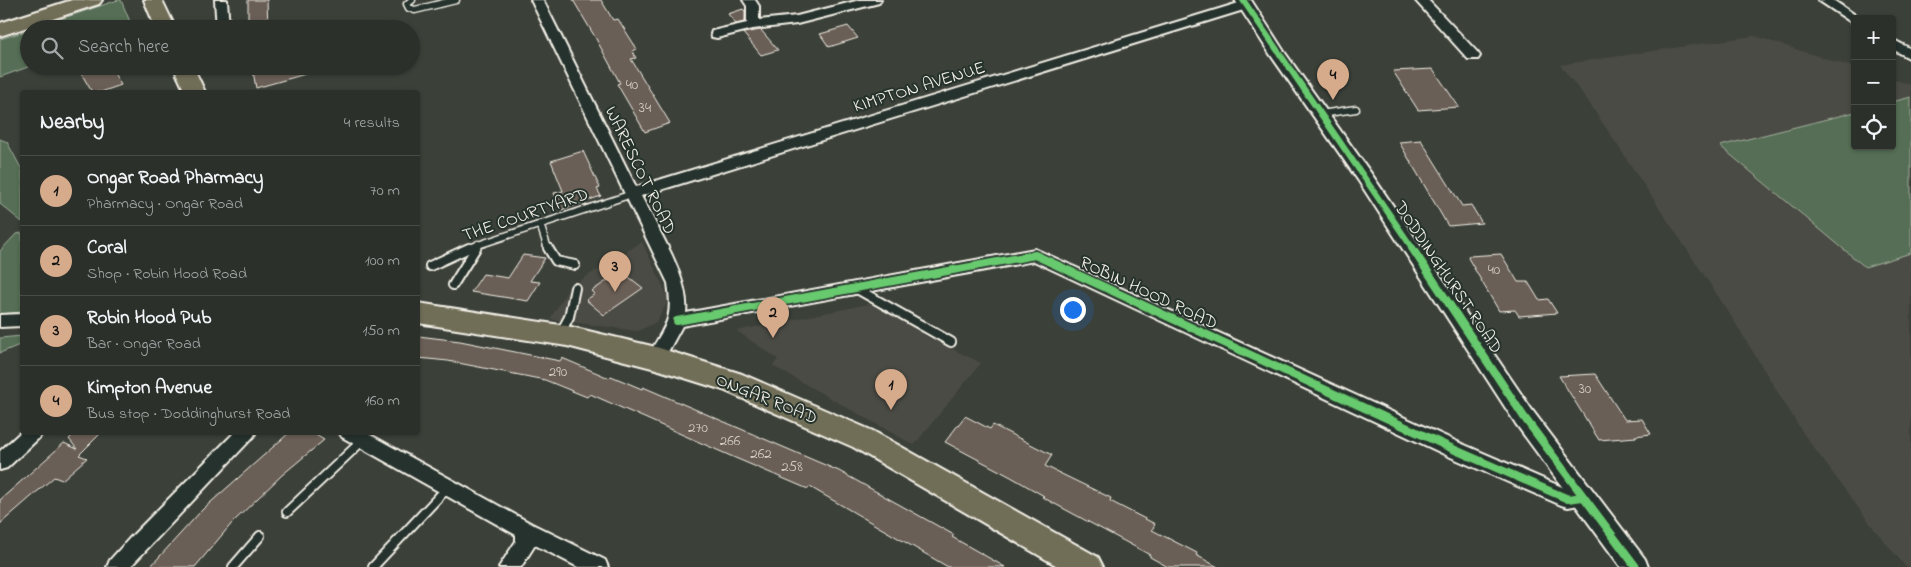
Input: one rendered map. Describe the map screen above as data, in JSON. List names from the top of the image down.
{
  "streets": {
    "main road": ["ONGAR ROAD"],
    "street": [
      "KIMPTON AVENUE",
      "WARESCOT ROAD",
      "DODDINGHURST ROAD",
      "ROBIN HOOD ROAD"
    ],
    "lane": ["THE COURTYARD"]
  },
  "crossings": [
    ["KIMPTON AVENUE", "WARESCOT ROAD"],
    ["KIMPTON AVENUE", "THE COURTYARD"],
    ["KIMPTON AVENUE", "DODDINGHURST ROAD"],
    ["WARESCOT ROAD", "THE COURTYARD"],
    ["WARESCOT ROAD", "ROBIN HOOD ROAD"],
    ["WARESCOT ROAD", "ONGAR ROAD"],
    ["DODDINGHURST ROAD", "ROBIN HOOD ROAD"]
  ],
  "house_numbers": [
    "40",
    "34",
    "40",
    "290",
    "30",
    "270",
    "266",
    "262",
    "258"
  ],
  "page": {
    "map_buttons": ["+", "−"],
    "search": "Search here",
    "pins": [
      "4",
      "3",
      "2",
      "1"
    ],
    "heading": ["Nearby", "4 results"],
    "list": [
      {
        "mark": "1",
        "name": "Ongar Road Pharmacy",
        "note": "Pharmacy · Ongar Road",
        "value": "70 m"
      },
      {
        "mark": "2",
        "name": "Coral",
        "note": "Shop · Robin Hood Road",
        "value": "100 m"
      },
      {
        "mark": "3",
        "name": "Robin Hood Pub",
        "note": "Bar · Ongar Road",
        "value": "150 m"
      },
      {
        "mark": "4",
        "name": "Kimpton Avenue",
        "note": "Bus stop · Doddinghurst Road",
        "value": "160 m"
      }
    ]
  }
}
